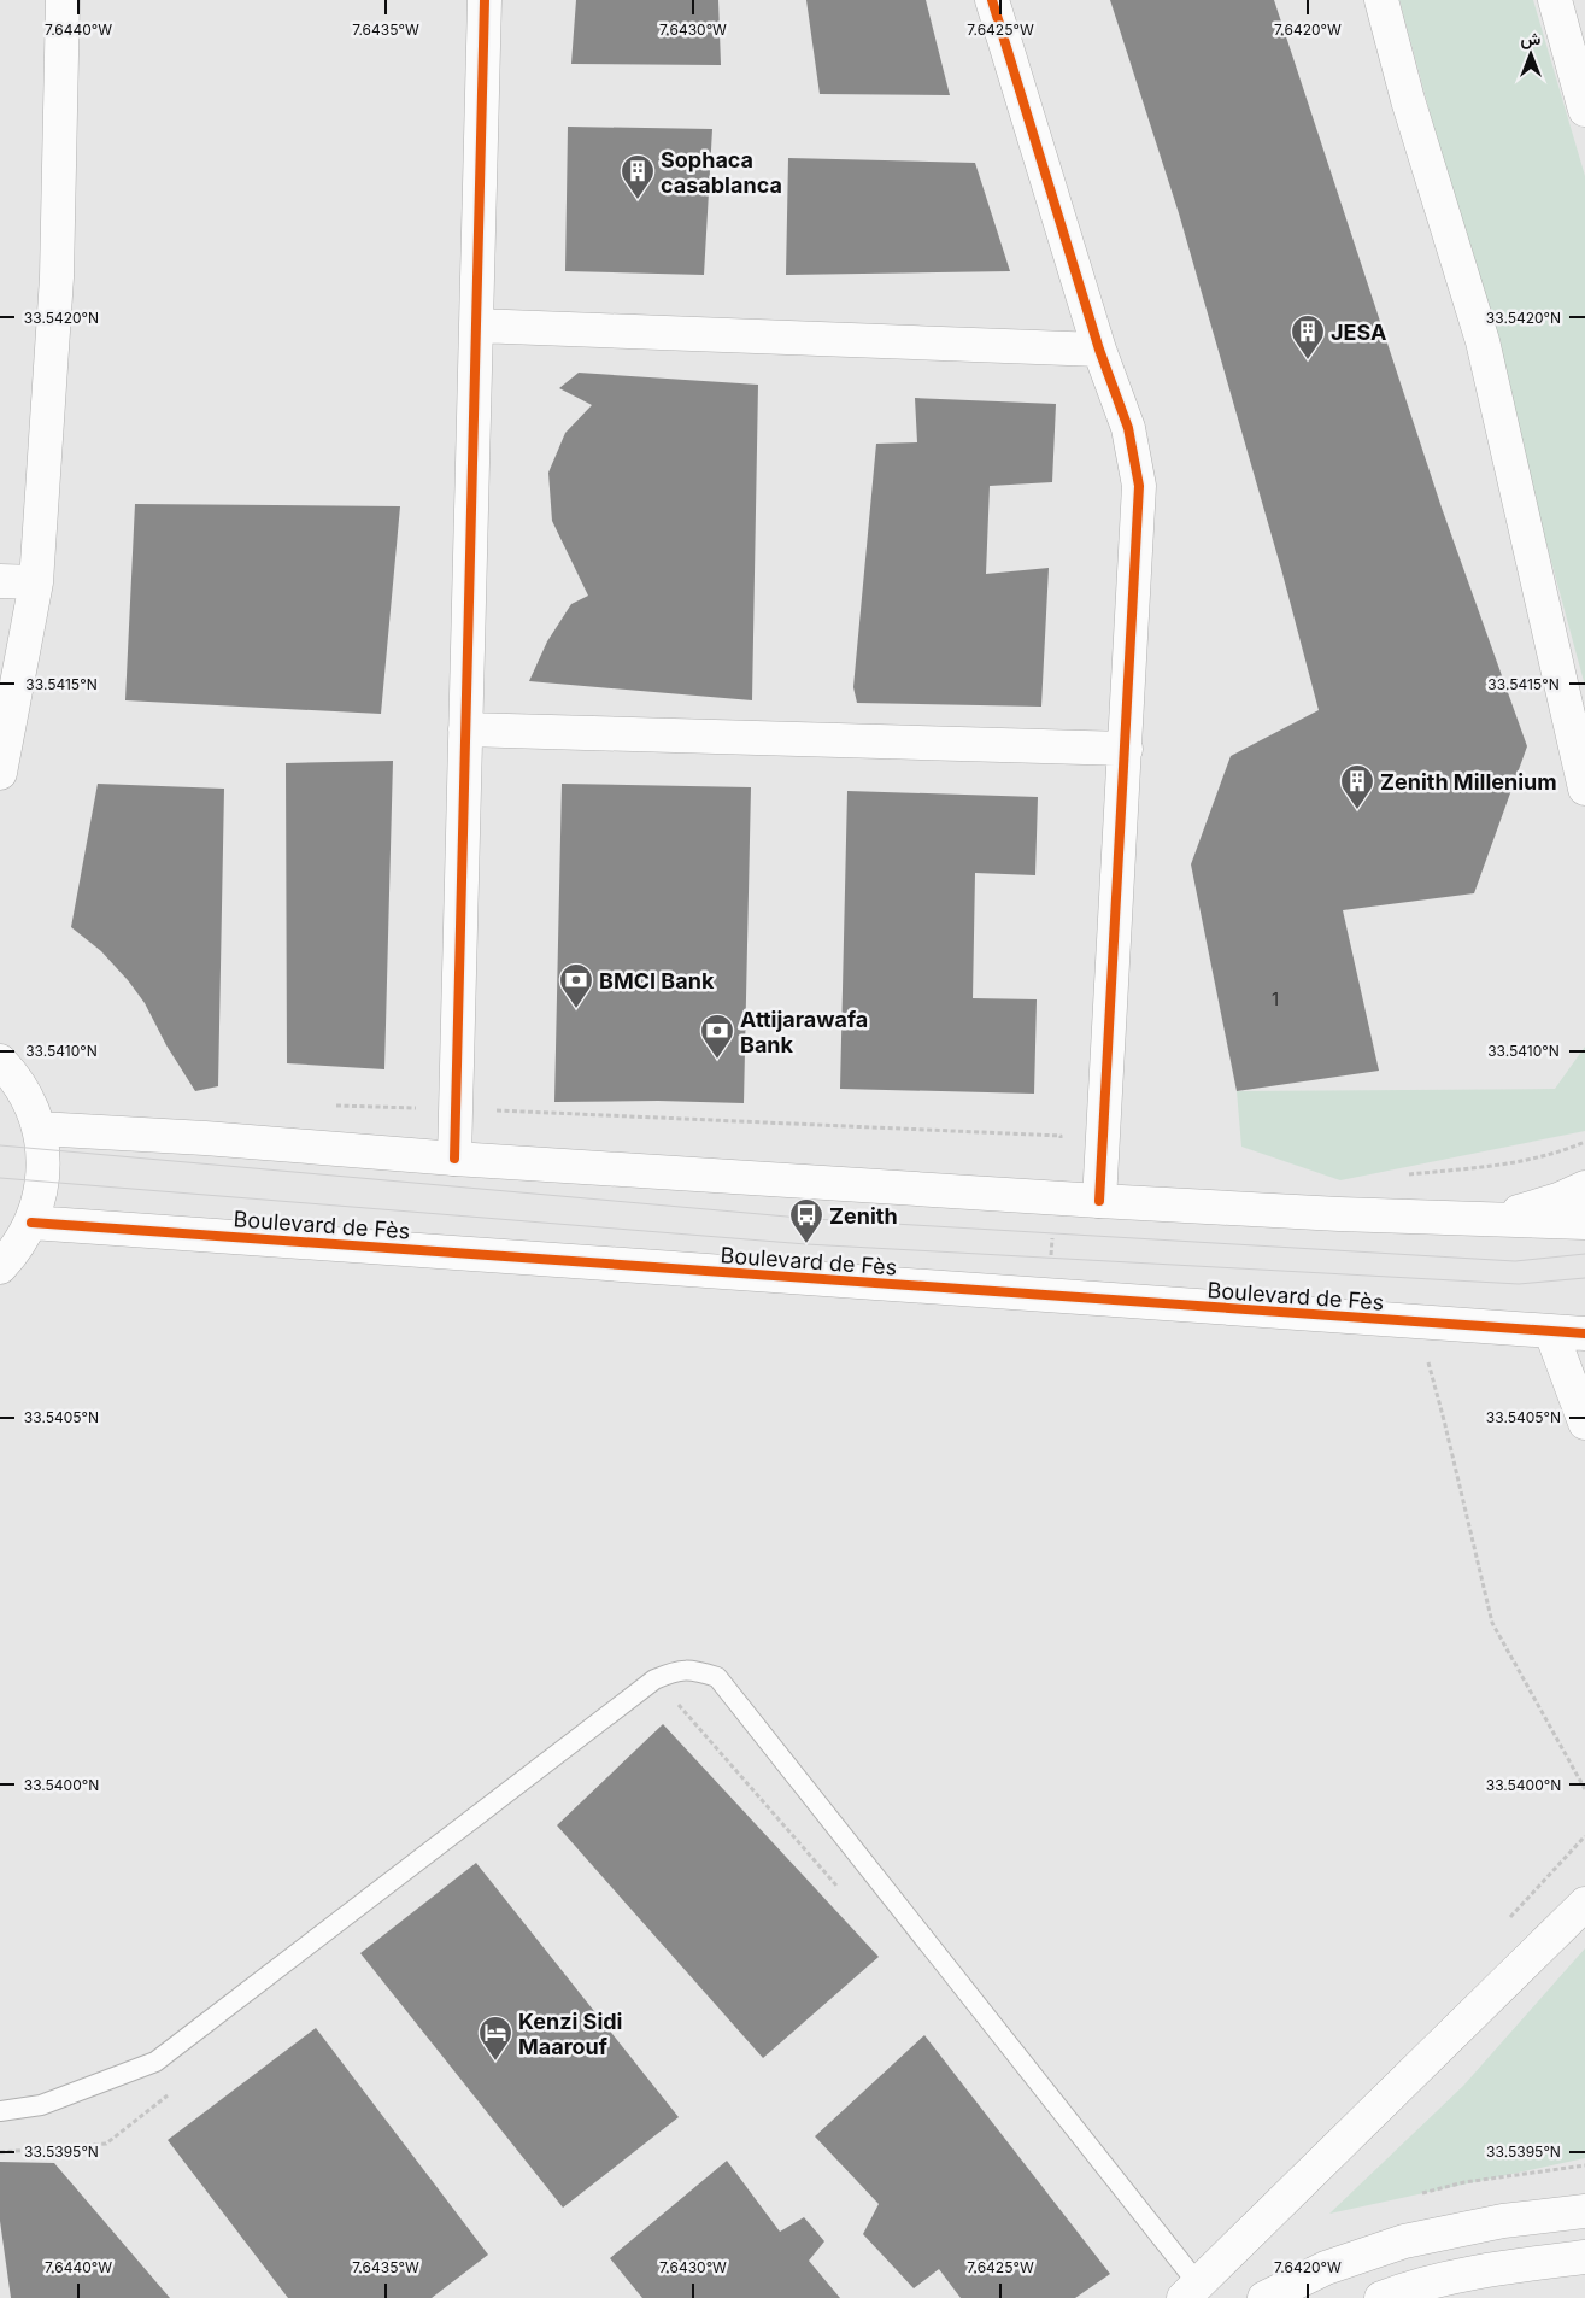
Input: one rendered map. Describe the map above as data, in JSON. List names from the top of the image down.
{
  "streets": {
    "street": ["Boulevard de Fès"]
  },
  "places": {
    "building": ["Sophaca casablanca", "JESA", "Zenith Millenium"],
    "bank": ["BMCI Bank", "Attijarawafa Bank"],
    "bus stop": ["Zenith"],
    "hotel": ["Kenzi Sidi Maarouf"]
  },
  "house_numbers": ["1"],
  "north": "top",
  "coordinates": [
    "7.6440°W",
    "7.6435°W",
    "7.6430°W",
    "7.6425°W",
    "7.6420°W",
    "33.5420°N",
    "33.5415°N",
    "33.5410°N",
    "33.5405°N",
    "33.5400°N",
    "33.5395°N"
  ]
}
